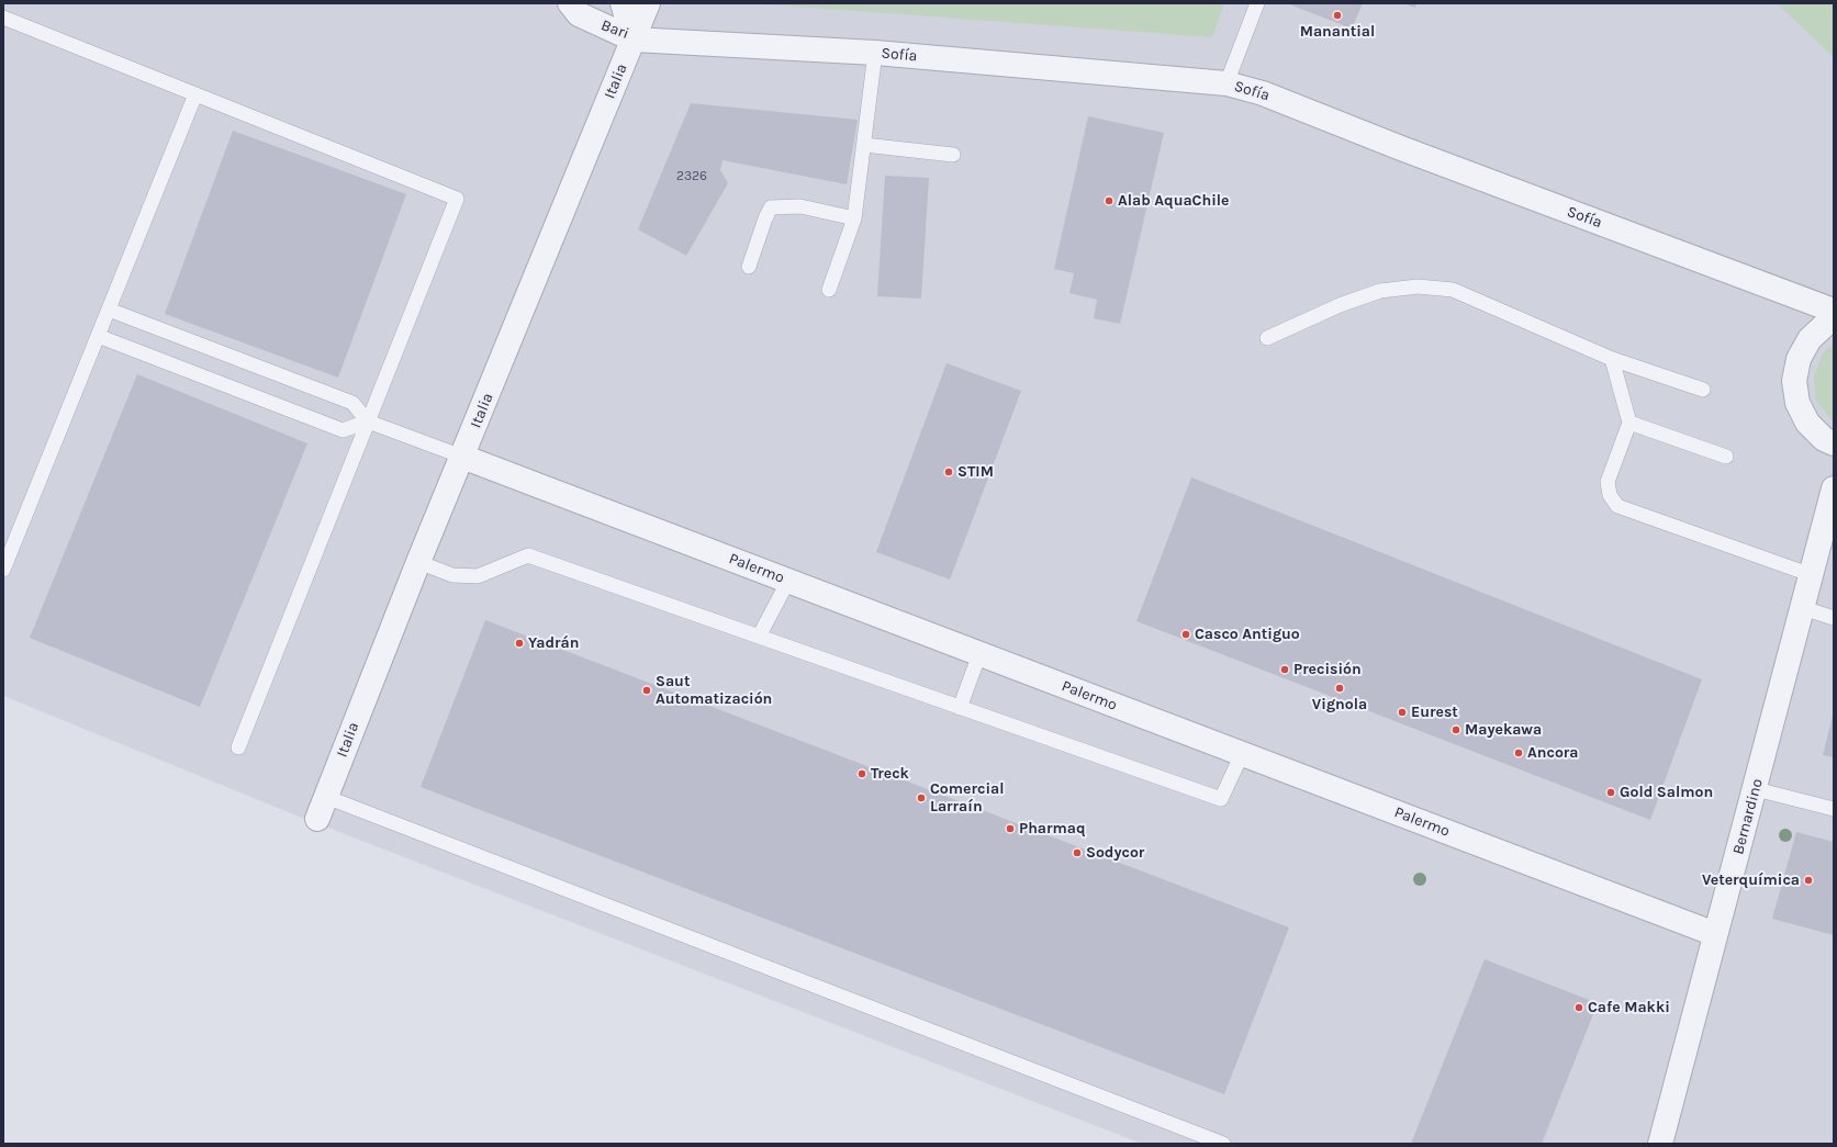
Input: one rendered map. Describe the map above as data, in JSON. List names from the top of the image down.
{
  "streets": {
    "street": [
      "Bari",
      "Sofía",
      "Italia",
      "Palermo",
      "Bernardino"
    ]
  },
  "crossings": [
    ["Bari", "Sofía"],
    ["Bari", "Italia"],
    ["Sofía", "Italia"],
    ["Italia", "Palermo"],
    ["Palermo", "Bernardino"]
  ],
  "places": [
    "Manantial",
    "Alab AquaChile",
    "STIM",
    "Casco Antiguo",
    "Yadrán",
    "Precisión",
    "Vignola",
    "Saut Automatización",
    "Eurest",
    "Mayekawa",
    "Ancora",
    "Treck",
    "Gold Salmon",
    "Comercial Larraín",
    "Pharmaq",
    "Sodycor",
    "Veterquímica",
    "Cafe Makki"
  ],
  "house_numbers": ["2326"]
}
